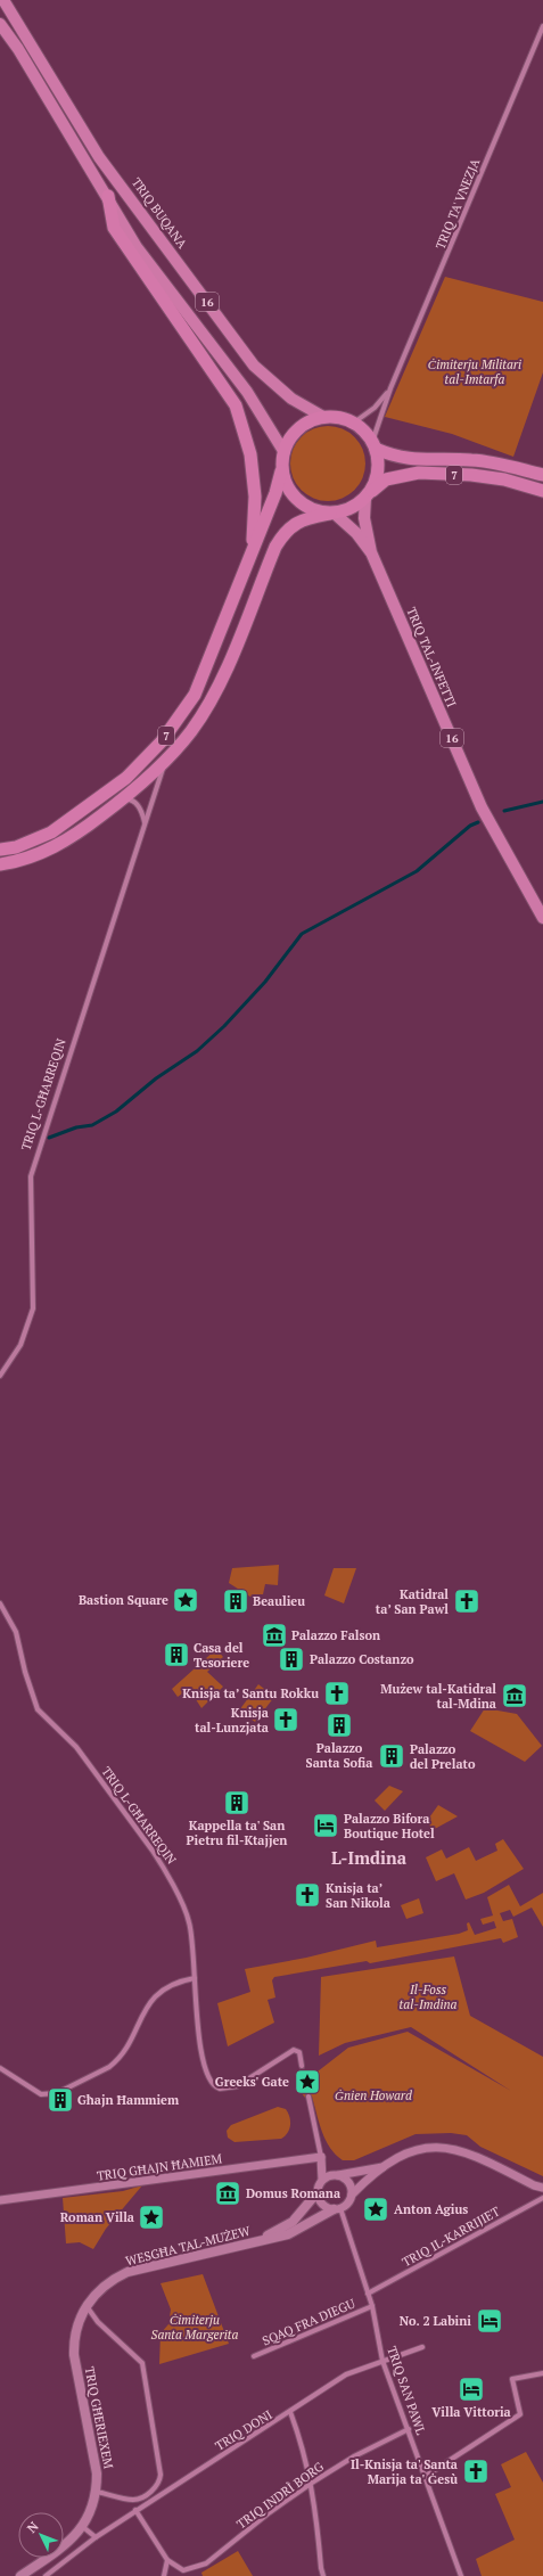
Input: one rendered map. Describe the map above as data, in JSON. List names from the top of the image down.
{
  "streets": {
    "highway": ["7"],
    "main road": [
      "TRIQ BUQANA",
      "16",
      "TRIQ TAL-INFETTI",
      "WESGĦA TAL-MUŻEW",
      "TRIQ GĦERIEXEM"
    ],
    "street": [
      "TRIQ TA' VNEZJA",
      "TRIQ L-GĦARREQIN",
      "TRIQ GĦAJN ĦAMIEM",
      "TRIQ IL-KARRIJIET",
      "SQAQ FRA DIEGU",
      "TRIQ SAN PAWL",
      "TRIQ DONI",
      "TRIQ INDRÌ BORG"
    ]
  },
  "crossings": [
    ["TRIQ TA' VNEZJA", "TRIQ BUQANA"],
    ["TRIQ TA' VNEZJA", "16"],
    ["TRIQ TA' VNEZJA", "7"],
    ["TRIQ TA' VNEZJA", "TRIQ TAL-INFETTI"],
    ["TRIQ BUQANA", "16"],
    ["TRIQ BUQANA", "7"],
    ["TRIQ BUQANA", "TRIQ TAL-INFETTI"],
    ["16", "7"],
    ["16", "TRIQ TAL-INFETTI"],
    ["7", "TRIQ TAL-INFETTI"],
    ["7", "TRIQ L-GĦARREQIN"],
    ["TRIQ IL-KARRIJIET", "TRIQ SAN PAWL"],
    ["WESGĦA TAL-MUŻEW", "TRIQ SAN PAWL"],
    ["WESGĦA TAL-MUŻEW", "TRIQ GĦERIEXEM"],
    ["SQAQ FRA DIEGU", "TRIQ SAN PAWL"],
    ["TRIQ SAN PAWL", "TRIQ DONI"],
    ["TRIQ SAN PAWL", "TRIQ INDRÌ BORG"]
  ],
  "districts": ["L-Imdina"],
  "parks": [
    "Ċimiterju Militari tal-Imtarfa",
    "Il-Foss tal-Imdina",
    "Ġnien Howard",
    "Ċimiterju Santa Margerita"
  ],
  "places": {
    "place": [
      "Bastion Square",
      "Greeks' Gate",
      "Anton Agius",
      "Roman Villa"
    ],
    "building": [
      "Beaulieu",
      "Casa del Tesoriere",
      "Palazzo Costanzo",
      "Palazzo Santa Sofia",
      "Palazzo del Prelato",
      "Kappella ta' San Pietru fil-Ktajjen",
      "Għajn Ħammiem"
    ],
    "church": [
      "Katidral ta’ San Pawl",
      "Knisja ta’ Santu Rokku",
      "Knisja tal-Lunzjata",
      "Knisja ta’ San Nikola",
      "Il-Knisja ta' Santa Marija ta' Ġesù"
    ],
    "museum": ["Palazzo Falson", "Mużew tal-Katidral tal-Mdina", "Domus Romana"],
    "hotel": ["Palazzo Bifora Boutique Hotel", "No. 2 Labini", "Villa Vittoria"]
  },
  "north": "top left"
}
